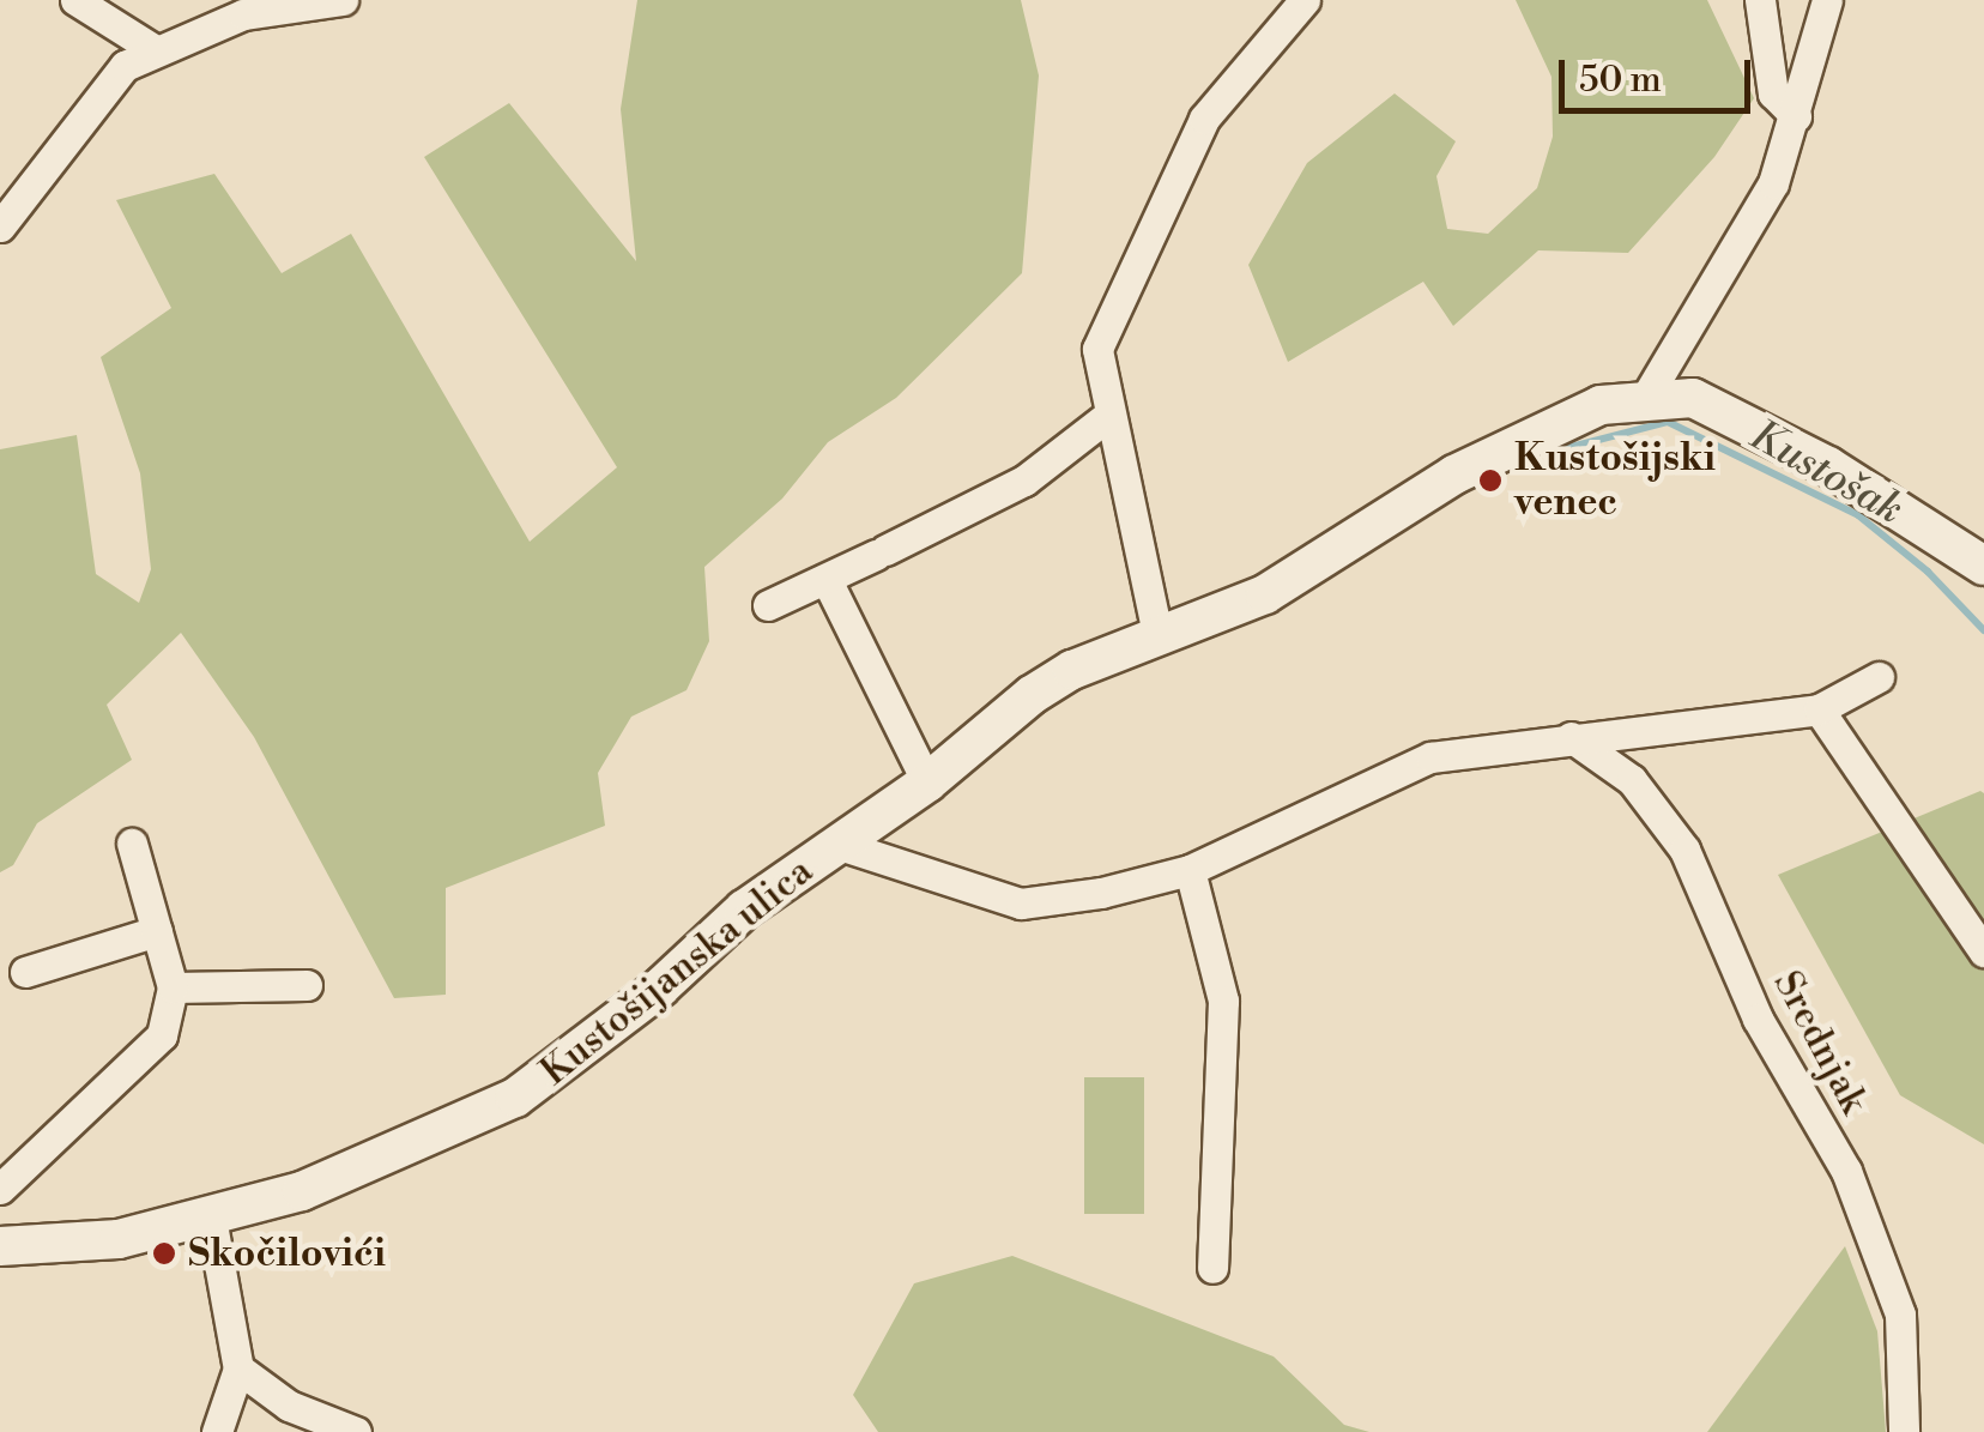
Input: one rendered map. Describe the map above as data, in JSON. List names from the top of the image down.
{
  "streets": {
    "street": ["Kustošijanska ulica", "Srednjak"]
  },
  "water": ["Kustošak"],
  "places": ["Kustošijski venec", "Skočilovići"],
  "scale_bar": "50 m"
}
